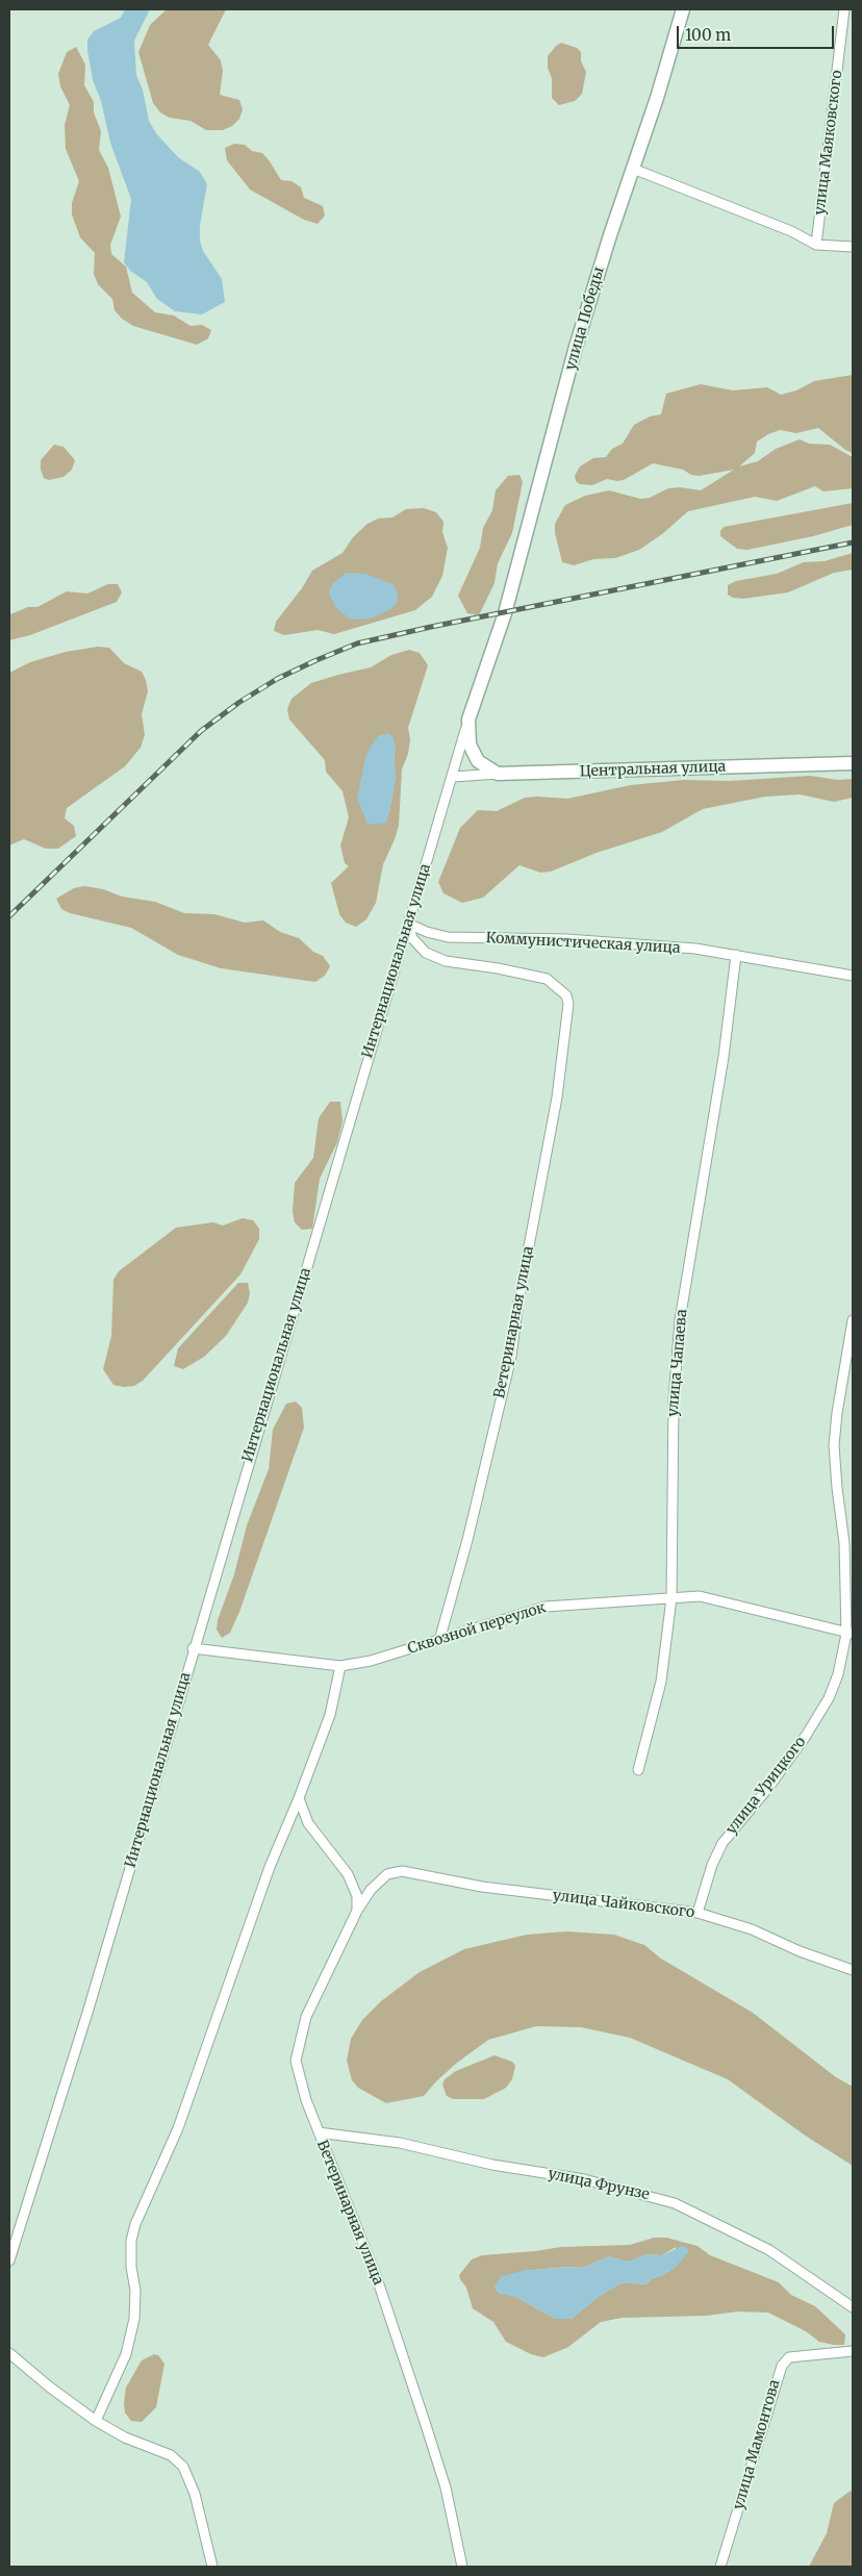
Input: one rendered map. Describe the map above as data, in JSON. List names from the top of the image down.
{
  "streets": {
    "street": [
      "улица Маяковского",
      "улица Победы",
      "Центральная улица",
      "Коммунистическая улица",
      "Интернациональная улица",
      "Ветеринарная улица",
      "улица Чапаева",
      "Сквозной переулок",
      "улица Урицкого",
      "улица Чайковского",
      "улица Фрунзе",
      "улица Мамонтова"
    ]
  },
  "crossings": [
    ["улица Победы", "Интернациональная улица"],
    ["Центральная улица", "Интернациональная улица"],
    ["Коммунистическая улица", "Интернациональная улица"],
    ["Коммунистическая улица", "Ветеринарная улица"],
    ["Коммунистическая улица", "улица Чапаева"],
    ["Интернациональная улица", "Ветеринарная улица"],
    ["Интернациональная улица", "Сквозной переулок"],
    ["Ветеринарная улица", "Сквозной переулок"],
    ["Ветеринарная улица", "улица Чайковского"],
    ["Ветеринарная улица", "улица Фрунзе"],
    ["улица Чапаева", "Сквозной переулок"],
    ["Сквозной переулок", "улица Урицкого"],
    ["улица Урицкого", "улица Чайковского"]
  ],
  "scale_bar": "100 m"
}
